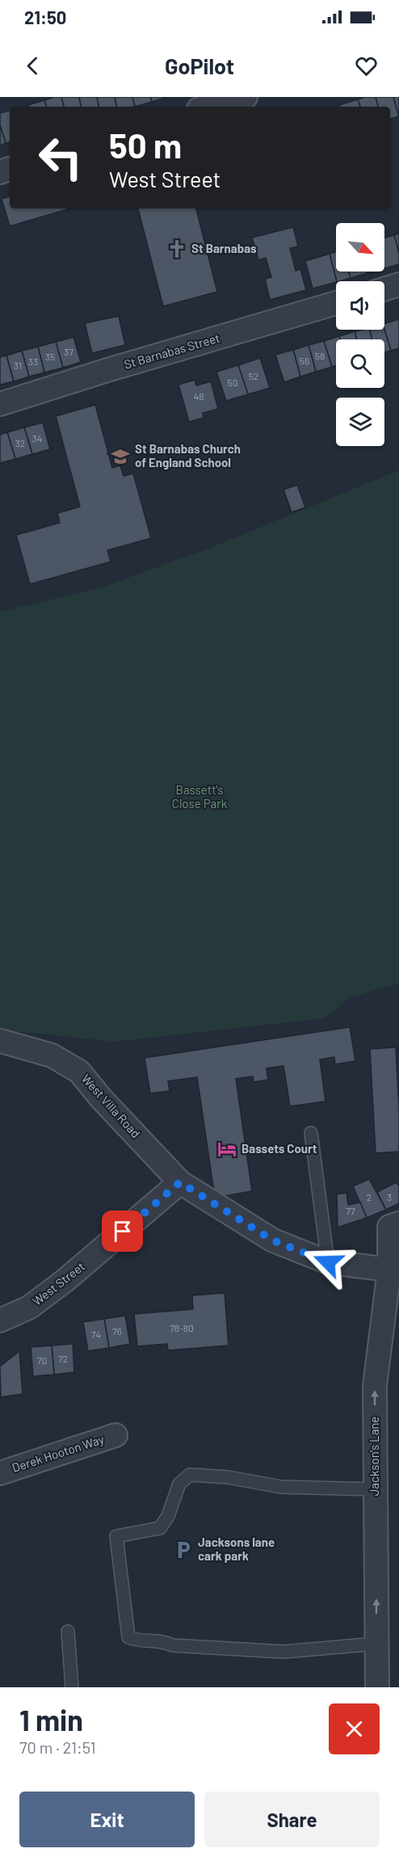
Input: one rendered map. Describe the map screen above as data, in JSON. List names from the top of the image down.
{
  "streets": {
    "street": [
      "St Barnabas Street",
      "West Villa Road",
      "West Street",
      "Derek Hooton Way",
      "Jackson's Lane"
    ]
  },
  "crossings": [
    ["West Villa Road", "West Street"]
  ],
  "one_way": ["Jackson's Lane"],
  "parks": ["Bassett's Close Park"],
  "places": {
    "church": ["St Barnabas"],
    "school or university": ["St Barnabas Church of England School"],
    "hotel": ["Bassets Court"],
    "parking": ["Jacksons lane cark park"]
  },
  "house_numbers": [
    "37",
    "58",
    "35",
    "56",
    "33",
    "31",
    "52",
    "50",
    "48",
    "34",
    "32",
    "2",
    "3",
    "77",
    "78-80",
    "76",
    "74",
    "72",
    "70"
  ],
  "north": "bottom right",
  "page": {
    "status": "21:50",
    "header": "GoPilot",
    "turn": ["50 m", "West Street"],
    "heading": ["1 min", "70 m · 21:51"],
    "buttons": ["Exit", "Share"]
  }
}
